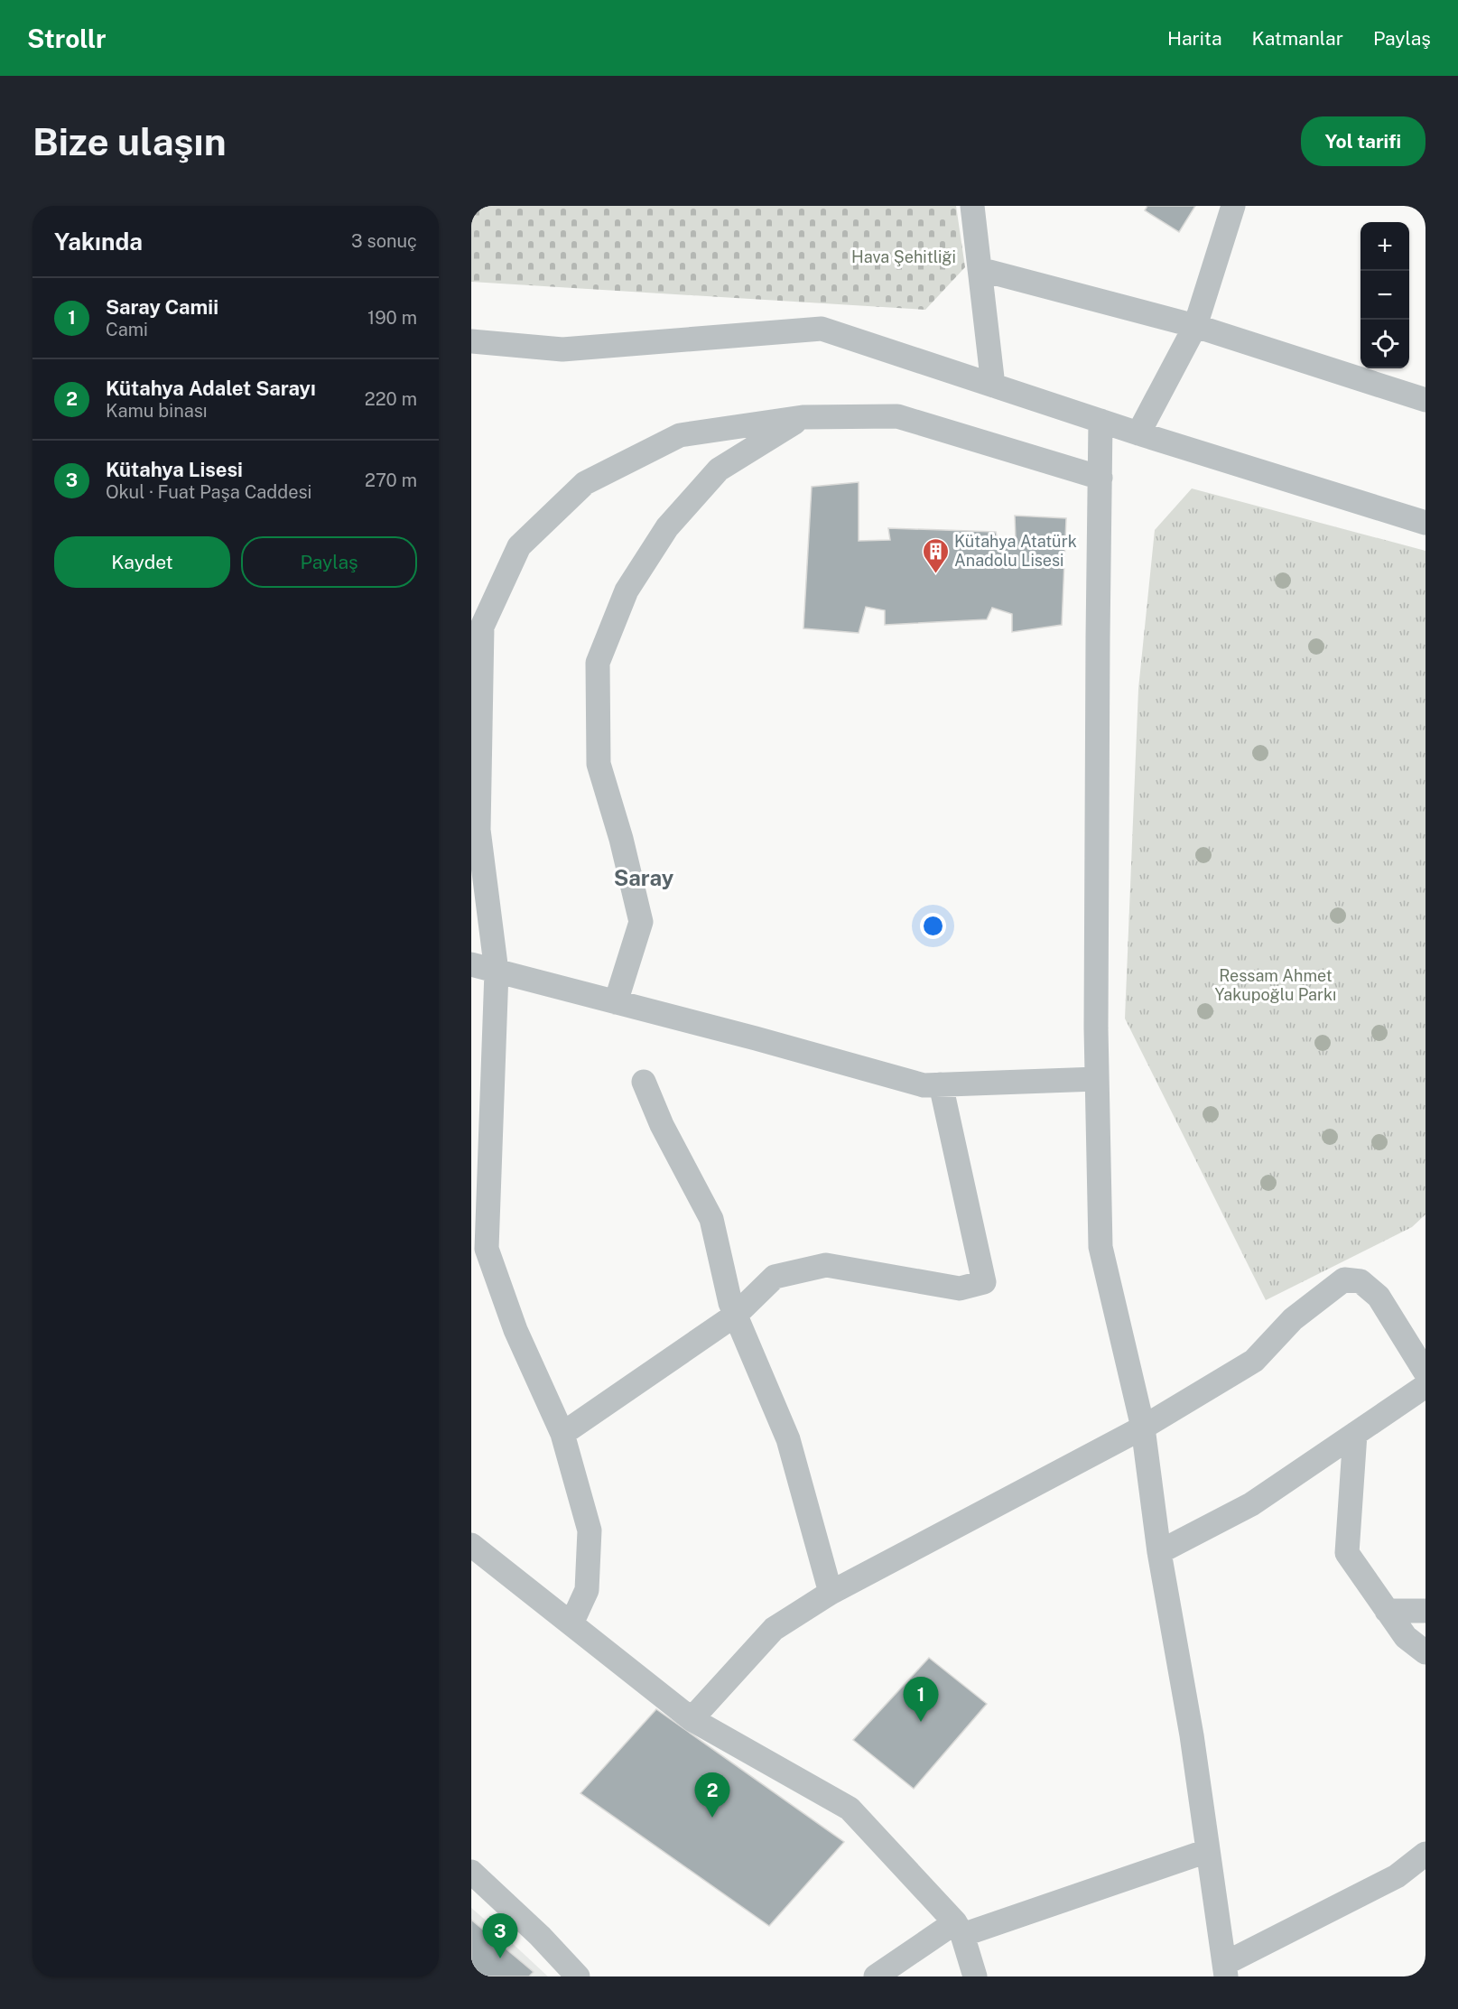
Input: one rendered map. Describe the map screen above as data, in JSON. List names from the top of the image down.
{
  "districts": ["Saray"],
  "parks": ["Hava Şehitliği", "Ressam Ahmet Yakupoğlu Parkı"],
  "places": {
    "building": ["Kütahya Atatürk Anadolu Lisesi"]
  },
  "page": {
    "header": "Strollr",
    "nav": ["Harita", "Katmanlar", "Paylaş"],
    "buttons": [
      "Yol tarifi",
      ["Kaydet", "Paylaş"]
    ],
    "title": "Bize ulaşın",
    "heading": ["Yakında", "3 sonuç"],
    "map_buttons": ["+", "−"],
    "list": [
      {
        "mark": "1",
        "name": "Saray Camii",
        "note": "Cami",
        "value": "190 m"
      },
      {
        "mark": "2",
        "name": "Kütahya Adalet Sarayı",
        "note": "Kamu binası",
        "value": "220 m"
      },
      {
        "mark": "3",
        "name": "Kütahya Lisesi",
        "note": "Okul · Fuat Paşa Caddesi",
        "value": "270 m"
      }
    ],
    "pins": ["1", "2", "3"]
  }
}
